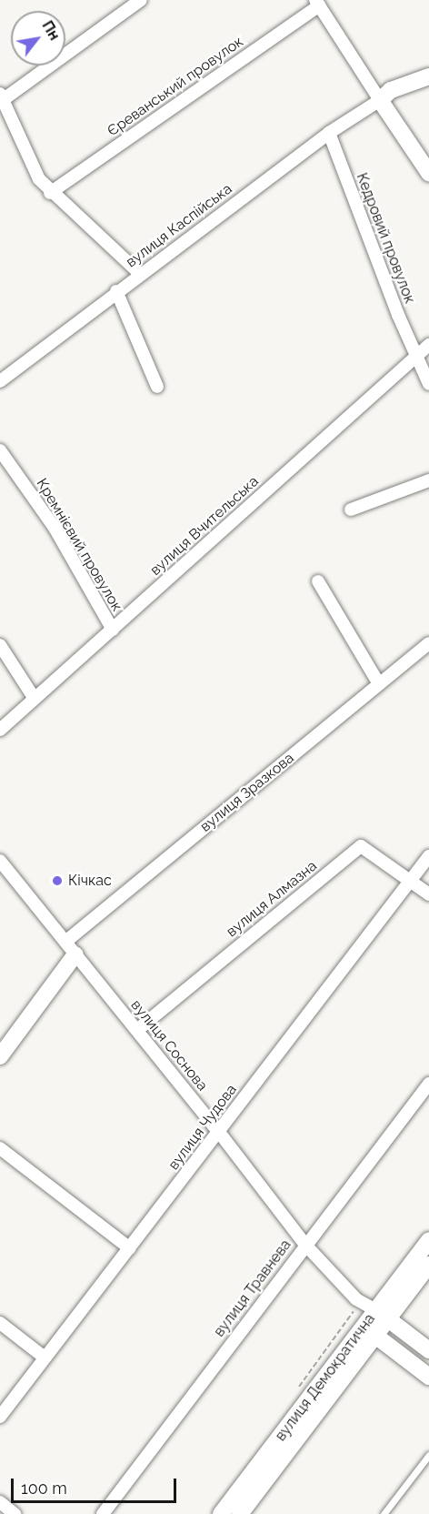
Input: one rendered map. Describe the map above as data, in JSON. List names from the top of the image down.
{
  "streets": {
    "street": [
      "Єреванський провулок",
      "вулиця Каспійська",
      "Кедровий провулок",
      "вулиця Вчительська",
      "Кремнієвий провулок",
      "вулиця Зразкова",
      "вулиця Алмазна",
      "вулиця Соснова",
      "вулиця Чудова",
      "вулиця Травнева",
      "вулиця Демократична"
    ]
  },
  "crossings": [
    ["вулиця Каспійська", "Кедровий провулок"],
    ["Кедровий провулок", "вулиця Вчительська"],
    ["вулиця Вчительська", "Кремнієвий провулок"],
    ["вулиця Зразкова", "вулиця Соснова"],
    ["вулиця Алмазна", "вулиця Соснова"],
    ["вулиця Алмазна", "вулиця Чудова"],
    ["вулиця Соснова", "вулиця Чудова"],
    ["вулиця Соснова", "вулиця Травнева"]
  ],
  "places": ["Кічкас"],
  "scale_bar": "100 m",
  "north": "top right"
}
